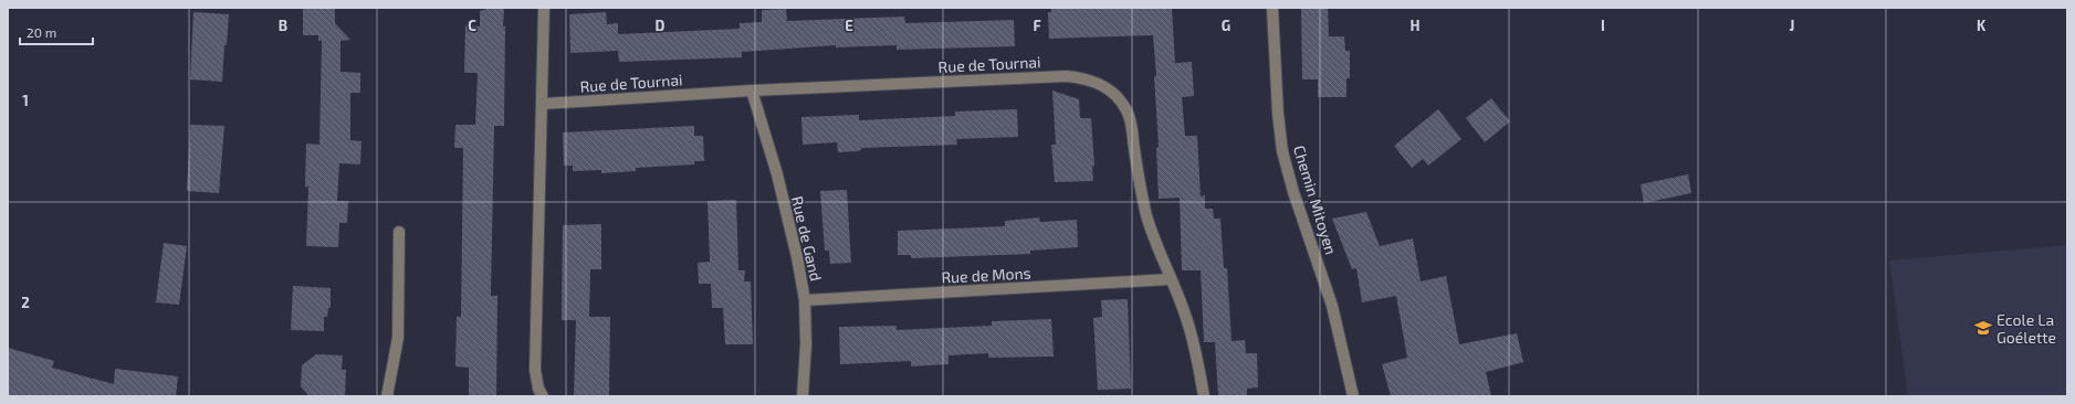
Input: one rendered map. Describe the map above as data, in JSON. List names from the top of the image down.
{
  "streets": {
    "street": [
      "Rue de Tournai",
      "Chemin Mitoyen",
      "Rue de Gand",
      "Rue de Mons"
    ]
  },
  "crossings": [
    ["Rue de Tournai", "Rue de Gand"],
    ["Rue de Tournai", "Rue de Mons"],
    ["Rue de Gand", "Rue de Mons"]
  ],
  "places": {
    "school or university": ["Ecole La Goélette"]
  },
  "scale_bar": "20 m",
  "grid": {
    "columns": [
      "B",
      "C",
      "D",
      "E",
      "F",
      "G",
      "H",
      "I",
      "J",
      "K"
    ],
    "rows": ["1", "2"]
  }
}
